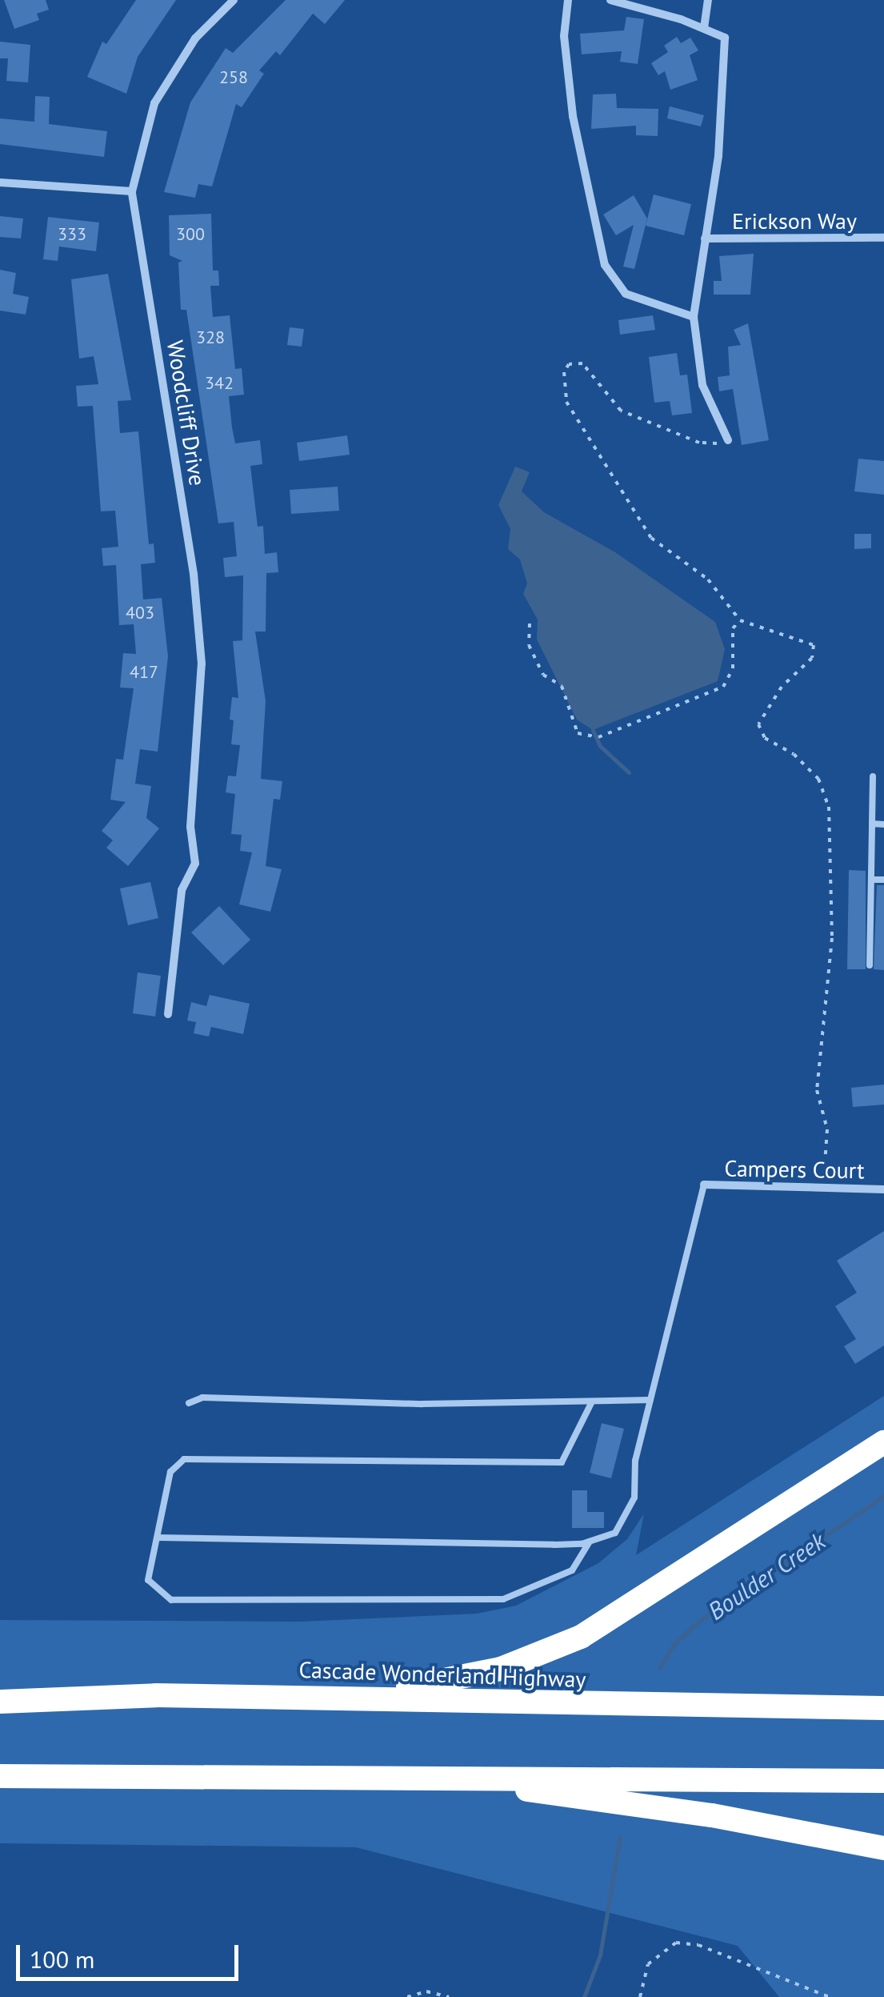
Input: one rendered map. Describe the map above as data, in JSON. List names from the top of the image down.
{
  "streets": {
    "highway": ["Cascade Wonderland Highway"],
    "street": ["Erickson Way", "Woodcliff Drive", "Campers Court"]
  },
  "water": ["Boulder Creek"],
  "house_numbers": [
    "258",
    "333",
    "300",
    "328",
    "342",
    "403",
    "417"
  ],
  "scale_bar": "100 m"
}
